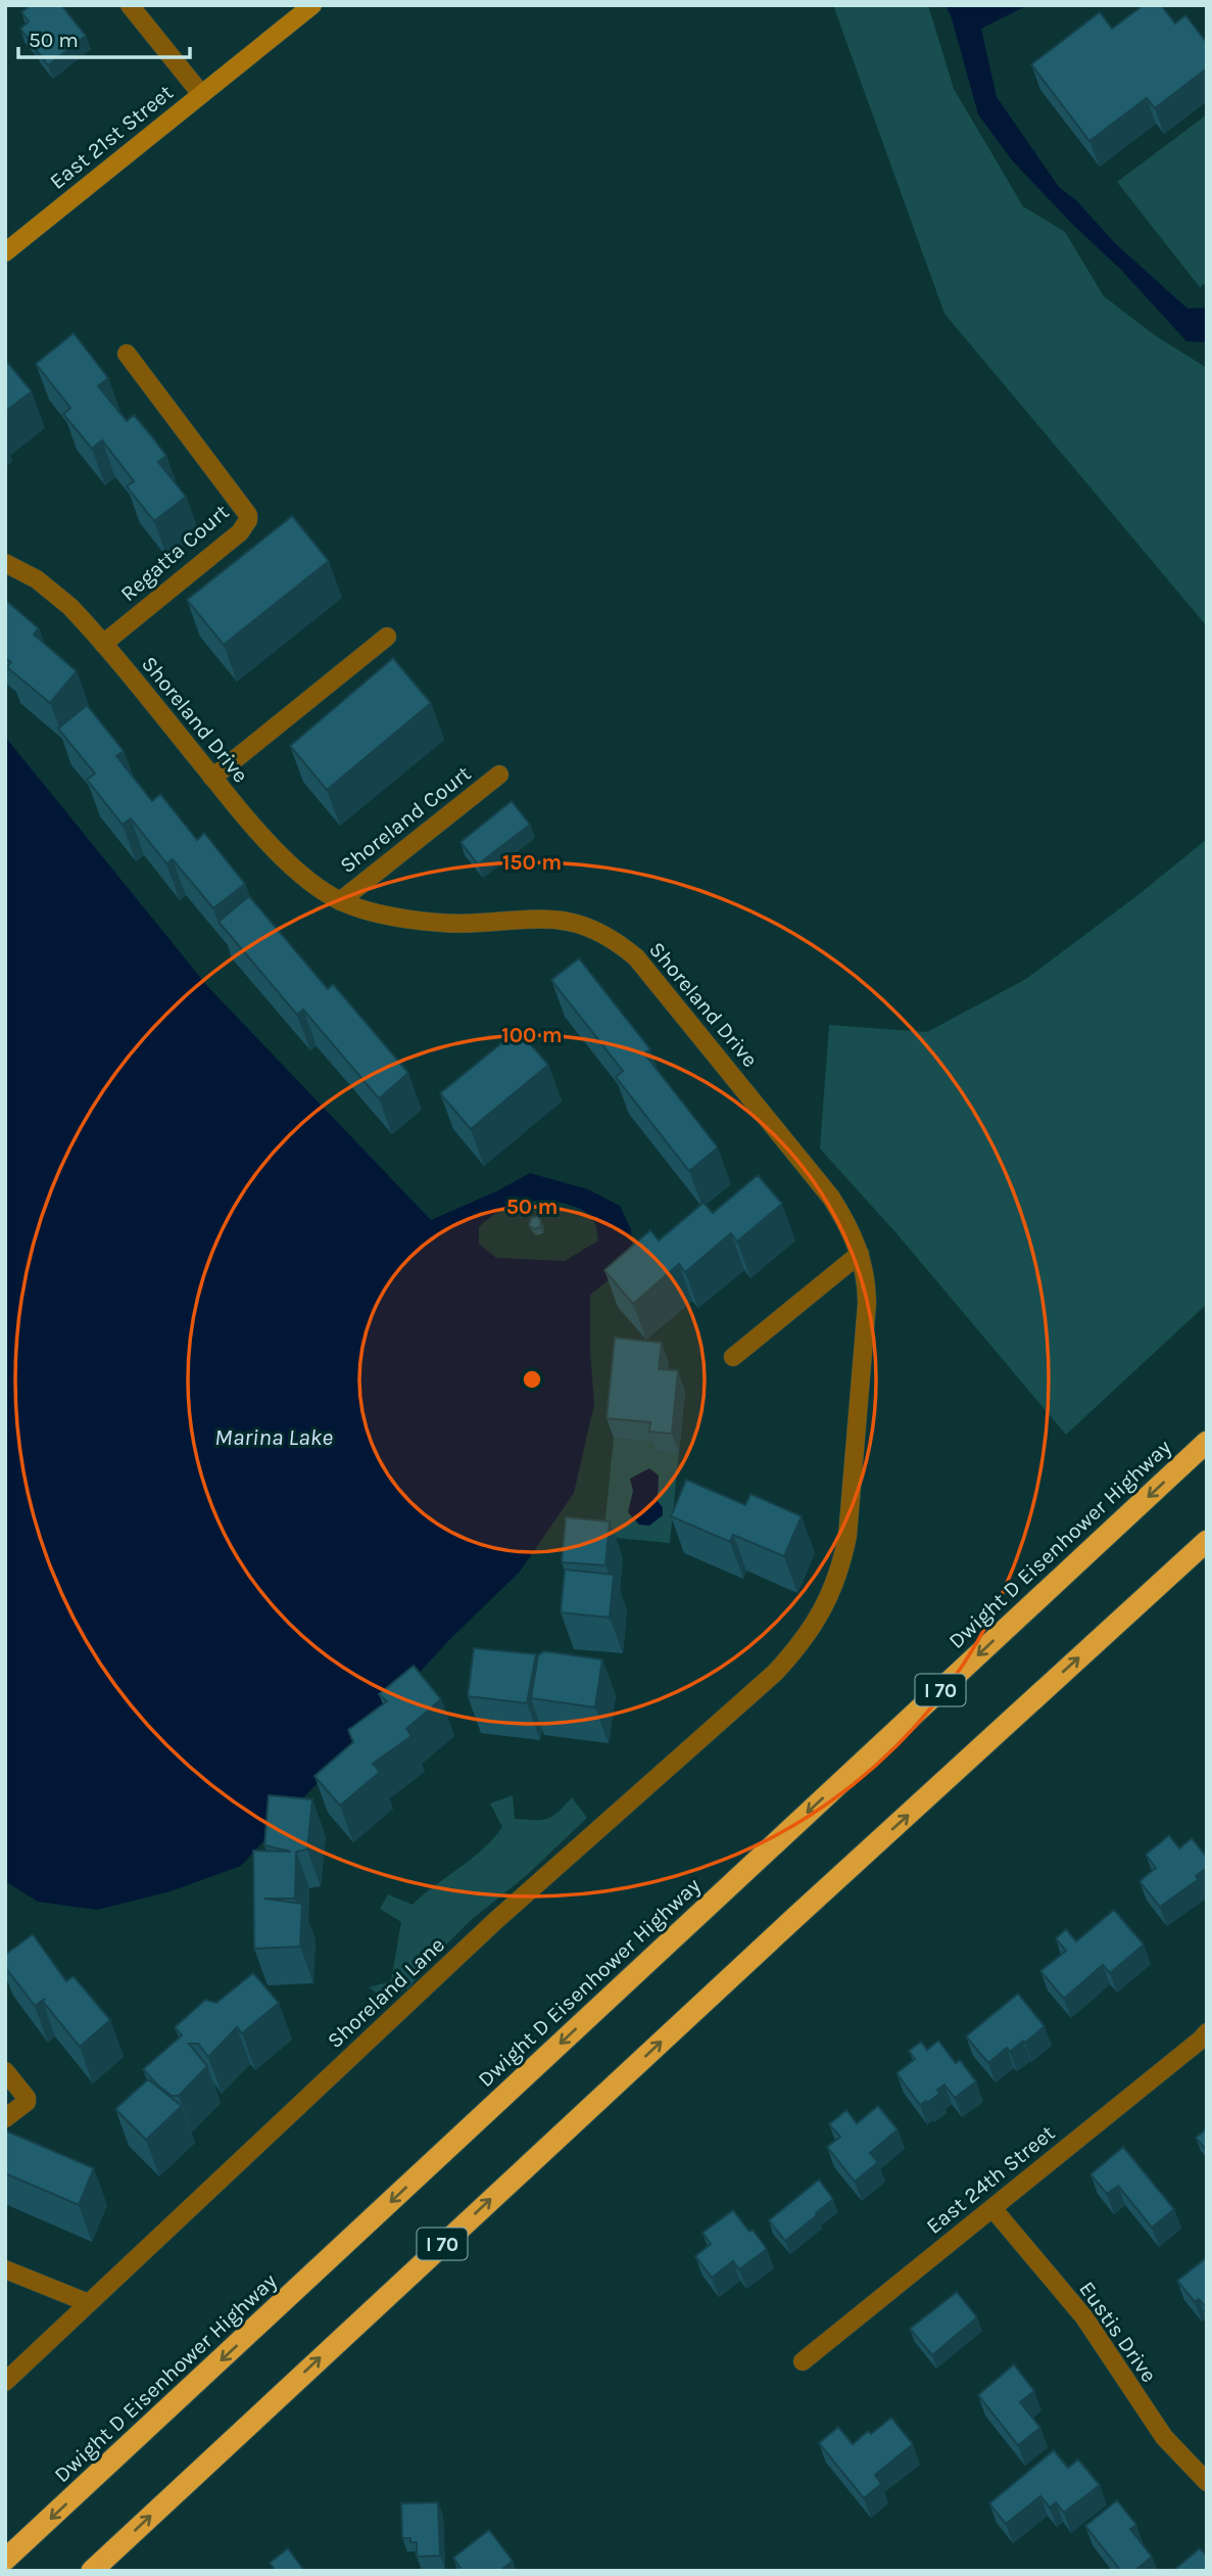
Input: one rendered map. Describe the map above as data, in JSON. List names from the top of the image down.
{
  "streets": {
    "highway": ["Dwight D Eisenhower Highway", "I 70"],
    "main road": ["East 21st Street"],
    "street": [
      "Regatta Court",
      "Shoreland Drive",
      "Shoreland Court",
      "Shoreland Lane",
      "East 24th Street",
      "Eustis Drive"
    ]
  },
  "crossings": [
    ["Regatta Court", "Shoreland Drive"],
    ["Shoreland Drive", "Shoreland Court"],
    ["Shoreland Drive", "Shoreland Lane"],
    ["East 24th Street", "Eustis Drive"]
  ],
  "water": ["Marina Lake"],
  "scale_bar": "50 m",
  "rings": ["150 m", "100 m", "50 m"]
}
